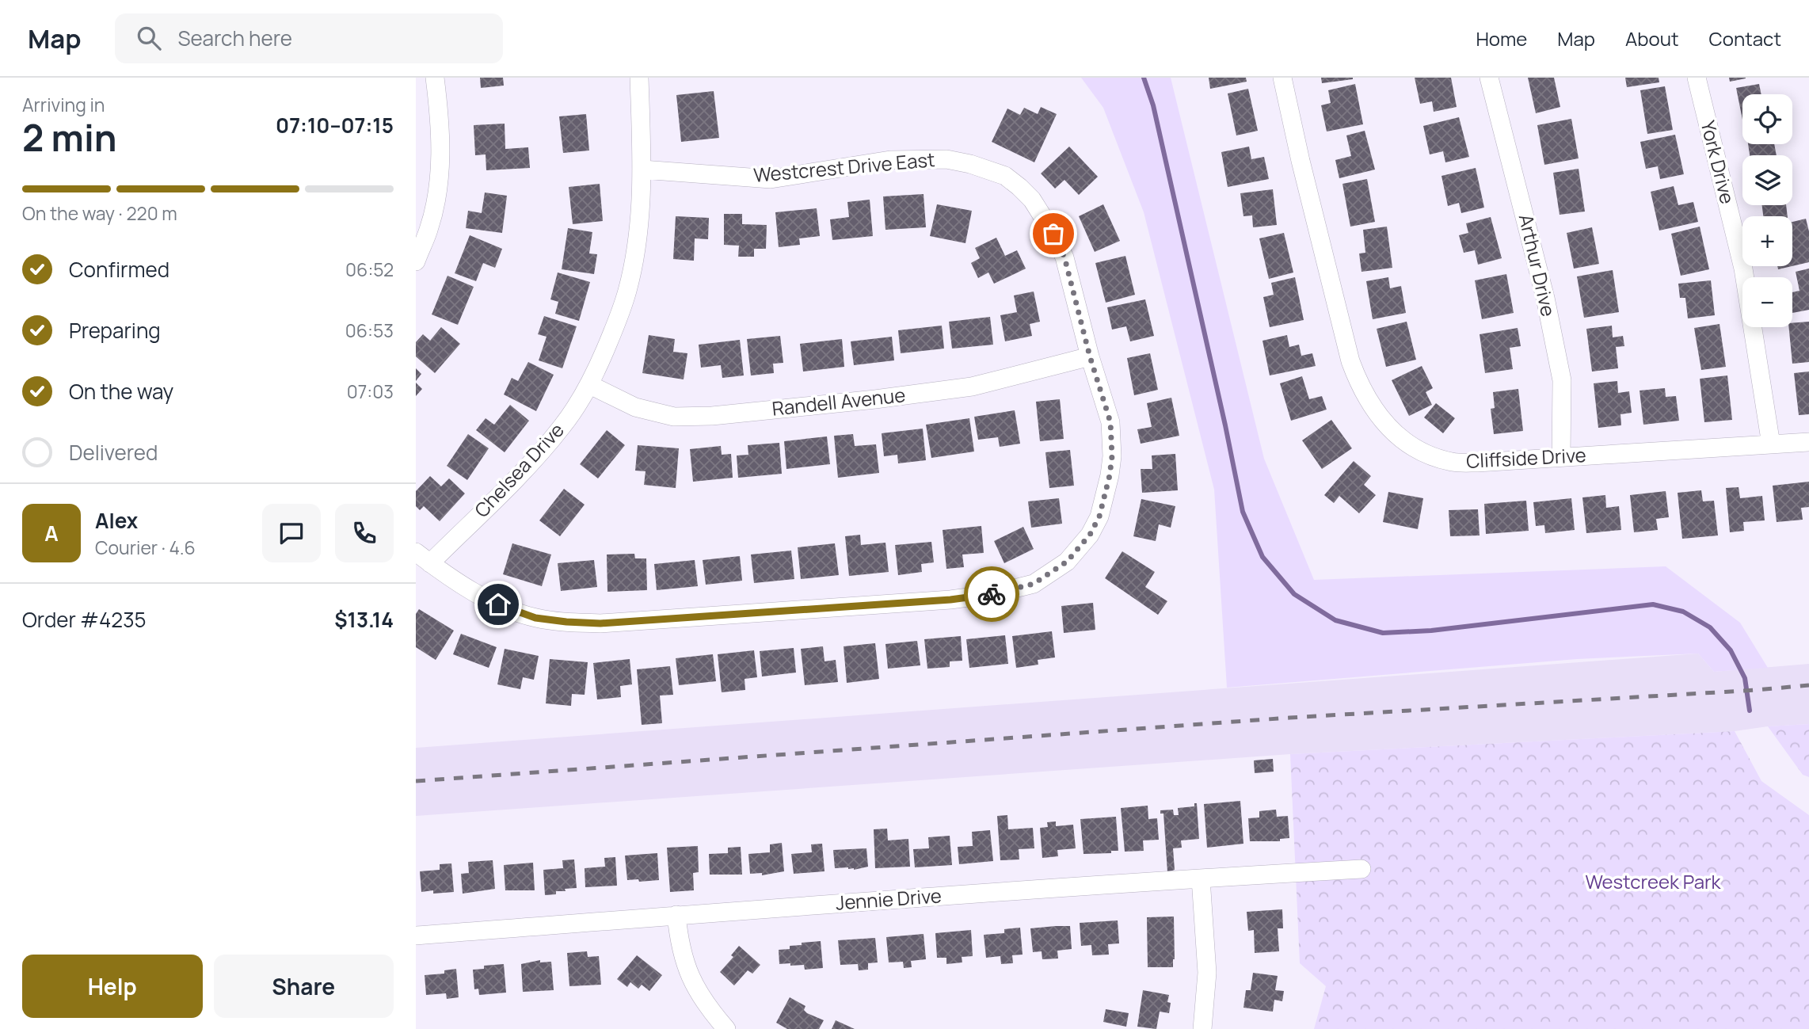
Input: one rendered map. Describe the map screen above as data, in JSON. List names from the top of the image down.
{
  "streets": {
    "street": [
      "York Drive",
      "Westcrest Drive East",
      "Arthur Drive",
      "Randell Avenue",
      "Cliffside Drive",
      "Chelsea Drive",
      "Jennie Drive"
    ]
  },
  "crossings": [
    ["York Drive", "Cliffside Drive"],
    ["Westcrest Drive East", "Randell Avenue"],
    ["Westcrest Drive East", "Chelsea Drive"],
    ["Arthur Drive", "Cliffside Drive"],
    ["Randell Avenue", "Chelsea Drive"]
  ],
  "parks": ["Westcreek Park"],
  "page": {
    "header": "Map",
    "search": "Search here",
    "nav": [
      "Home",
      "Map",
      "About",
      "Contact"
    ],
    "heading": ["2 min", "Arriving in", "07:10–07:15"],
    "panel": [
      "Alex",
      "Courier · 4.6",
      "Order #4235",
      "$13.14"
    ],
    "map_buttons": ["+", "−"],
    "bar": "On the way · 220 m",
    "list": [
      ["Confirmed", "06:52"],
      ["Preparing", "06:53"],
      ["On the way", "07:03"],
      "Delivered"
    ],
    "round": "A",
    "buttons": ["Help", "Share"]
  }
}
